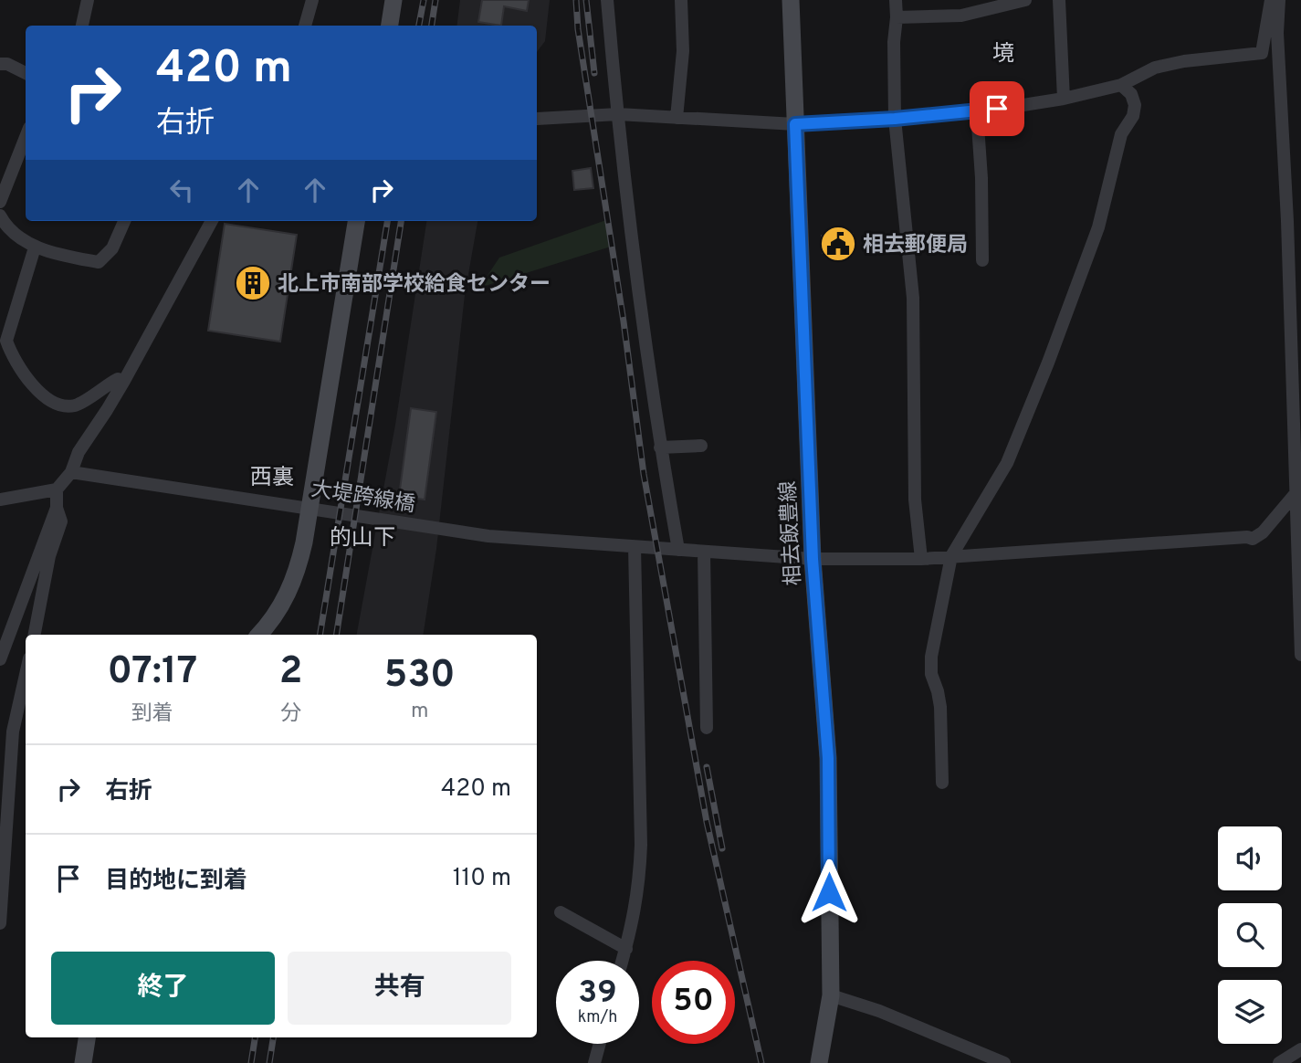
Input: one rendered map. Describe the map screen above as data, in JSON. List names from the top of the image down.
{
  "streets": {
    "main road": ["相去飯豊線"],
    "street": ["大堤跨線橋"]
  },
  "crossings": [
    ["大堤跨線橋", "相去飯豊線"]
  ],
  "districts": ["境", "西裏", "的山下"],
  "places": {
    "public building": ["相去郵便局"],
    "building": ["北上市南部学校給食センター"]
  },
  "page": {
    "turn": ["420 m", "右折"],
    "eta": [
      "07:17",
      "到着",
      "2",
      "分",
      "530",
      "m"
    ],
    "list": [
      {
        "name": "右折",
        "value": "420 m"
      },
      {
        "name": "目的地に到着",
        "value": "110 m"
      }
    ],
    "buttons": ["終了", "共有"],
    "speed": "39 km/h",
    "limit": "50"
  }
}
